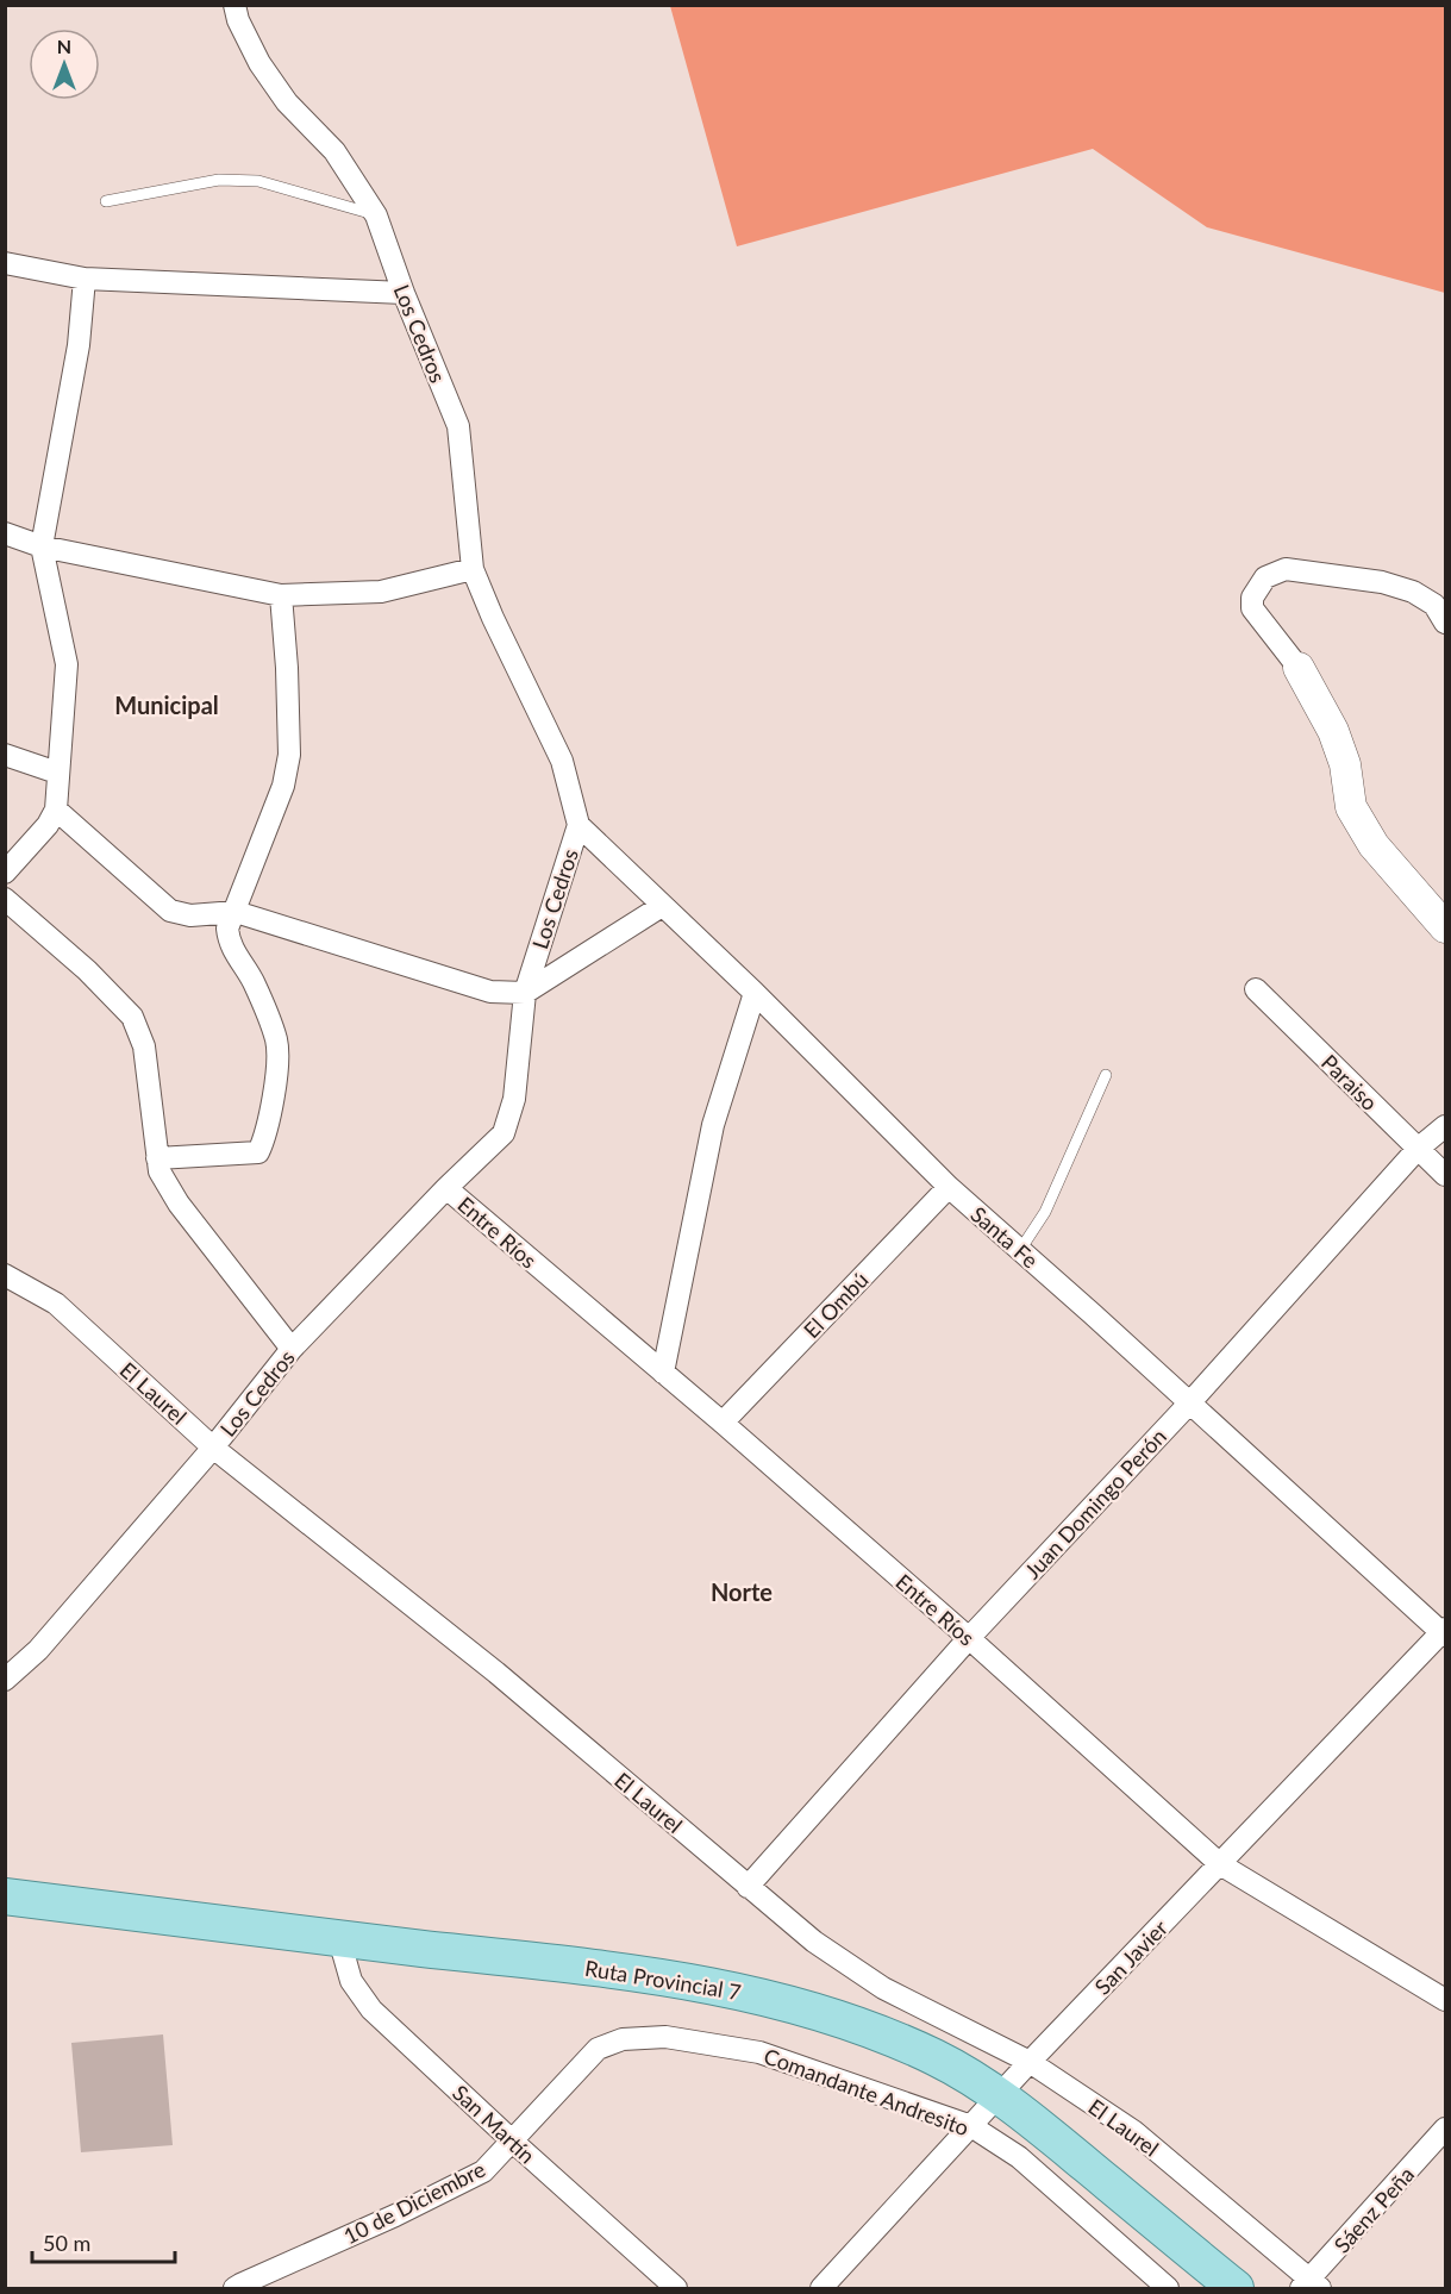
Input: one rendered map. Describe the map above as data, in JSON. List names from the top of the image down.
{
  "streets": {
    "main road": ["Ruta Provincial 7"],
    "street": [
      "Los Cedros",
      "Paraiso",
      "Entre Ríos",
      "Santa Fe",
      "El Ombú",
      "El Laurel",
      "Juan Domingo Perón",
      "San Javier",
      "Comandante Andresito",
      "San Martín",
      "10 de Diciembre",
      "Sáenz Peña"
    ]
  },
  "crossings": [
    ["Los Cedros", "Entre Ríos"],
    ["Los Cedros", "Santa Fe"],
    ["Los Cedros", "El Laurel"],
    ["Paraiso", "Juan Domingo Perón"],
    ["Entre Ríos", "El Ombú"],
    ["Entre Ríos", "Juan Domingo Perón"],
    ["Entre Ríos", "San Javier"],
    ["Santa Fe", "El Ombú"],
    ["Santa Fe", "Juan Domingo Perón"],
    ["Santa Fe", "San Javier"],
    ["El Laurel", "Juan Domingo Perón"],
    ["El Laurel", "San Javier"],
    ["El Laurel", "Sáenz Peña"],
    ["San Javier", "Ruta Provincial 7"],
    ["San Javier", "Comandante Andresito"],
    ["Ruta Provincial 7", "San Martín"],
    ["Comandante Andresito", "10 de Diciembre"],
    ["San Martín", "10 de Diciembre"]
  ],
  "districts": ["Municipal", "Norte"],
  "scale_bar": "50 m",
  "north": "top"
}
